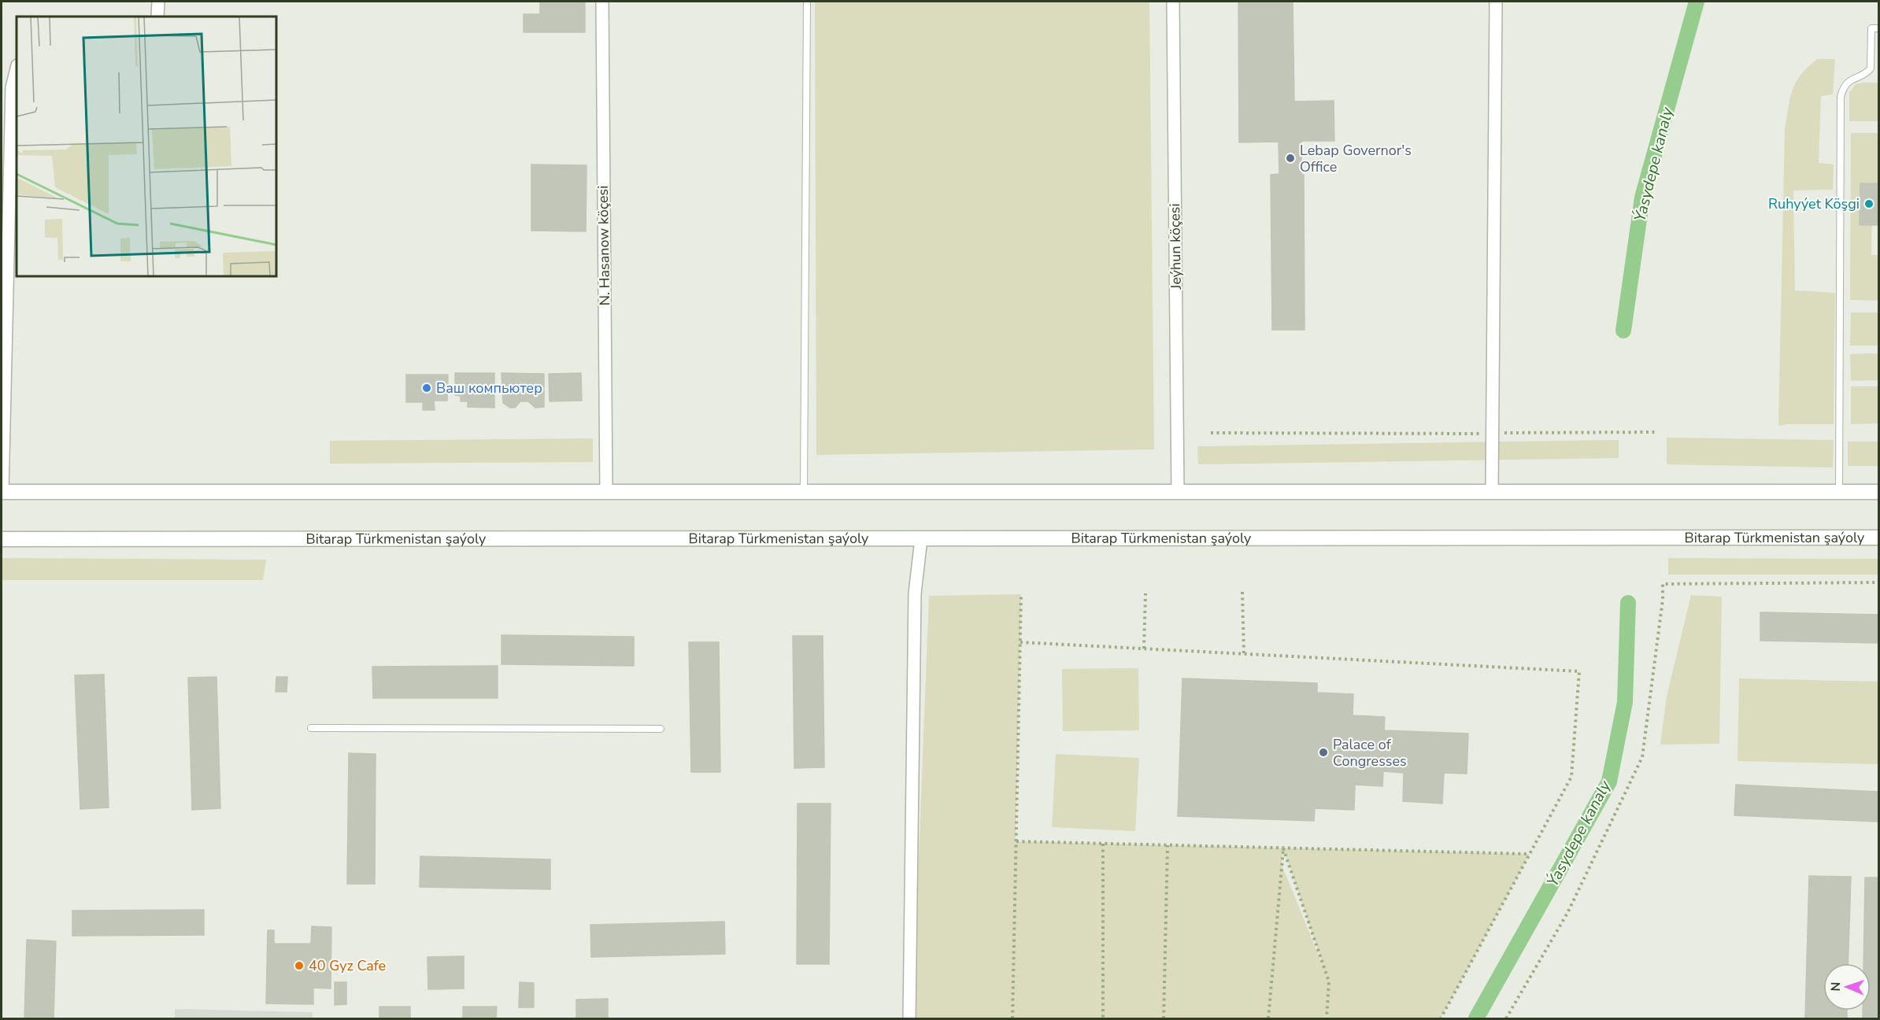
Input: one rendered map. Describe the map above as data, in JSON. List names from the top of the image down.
{
  "streets": {
    "main road": ["Bitarap Türkmenistan şaýoly"],
    "street": ["N. Hasanow köçesi", "Jeýhun köçesi"]
  },
  "water": ["Ýasydepe kanaly"],
  "places": [
    "Lebap Governor's Office",
    "Ruhyýet Köşgi",
    "Ваш компьютер",
    "Palace of Congresses",
    "40 Gyz Cafe"
  ],
  "north": "left"
}
